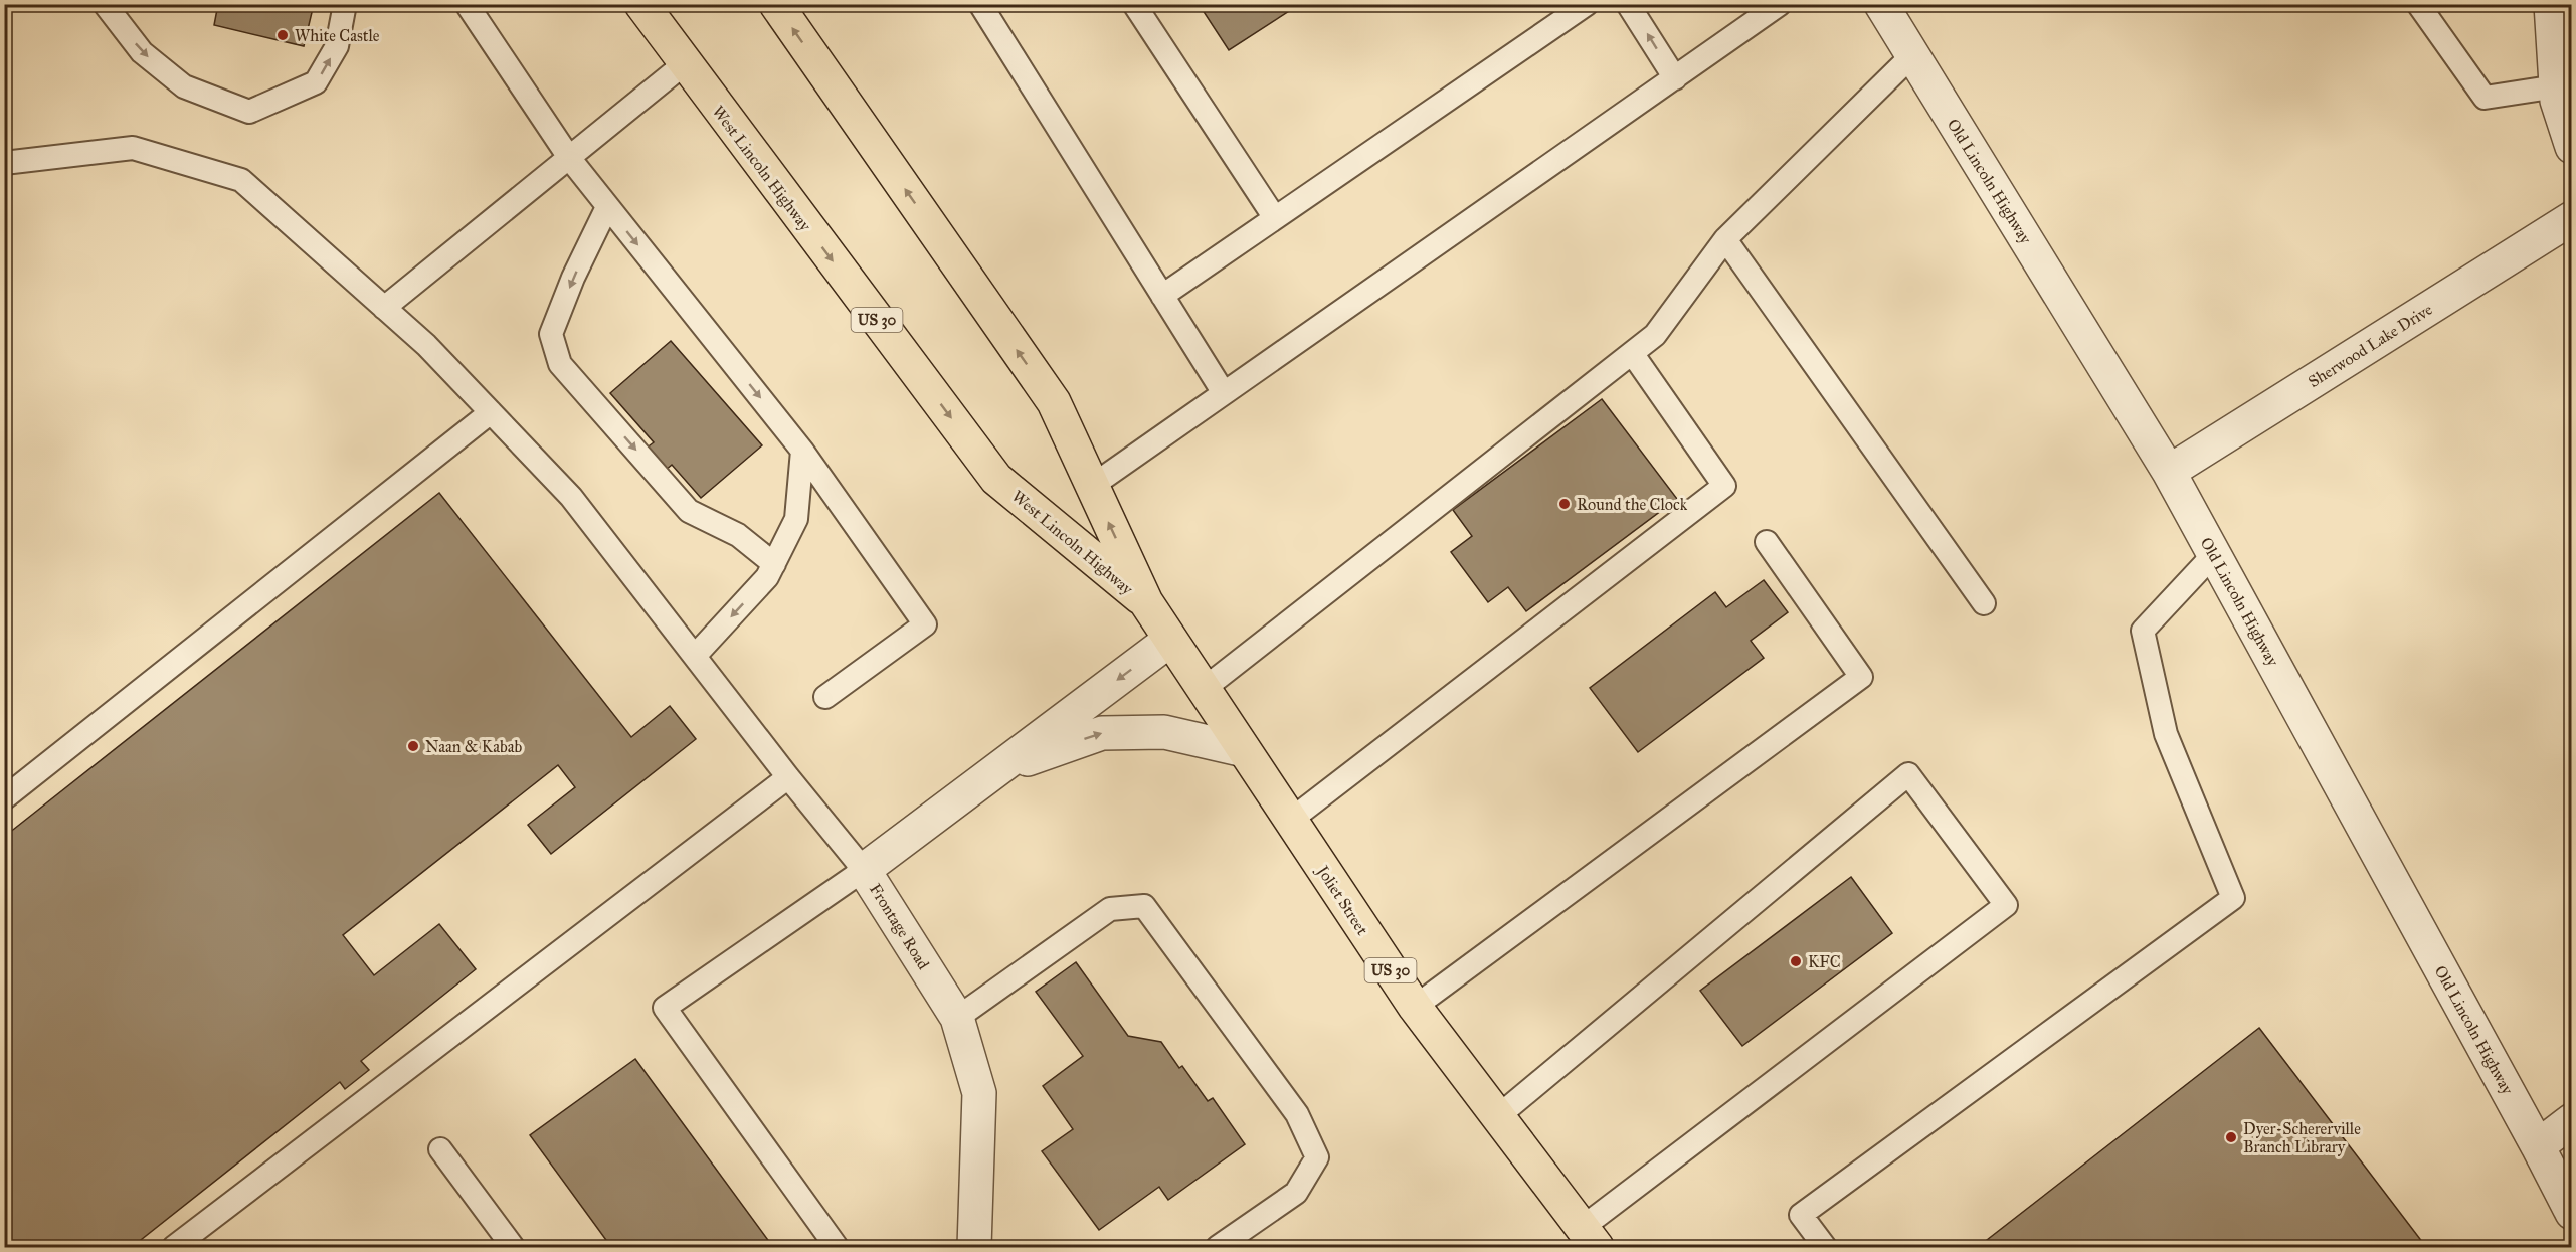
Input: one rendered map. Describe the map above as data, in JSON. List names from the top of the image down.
{
  "streets": {
    "main road": ["West Lincoln Highway", "US 30", "Joliet Street"],
    "street": ["Old Lincoln Highway", "Sherwood Lake Drive", "Frontage Road"]
  },
  "crossings": [
    ["West Lincoln Highway", "Joliet Street"],
    ["Old Lincoln Highway", "Sherwood Lake Drive"],
    ["Joliet Street", "Frontage Road"]
  ],
  "places": [
    "White Castle",
    "Round the Clock",
    "Naan & Kabab",
    "KFC",
    "Dyer-Schererville Branch Library"
  ]
}
